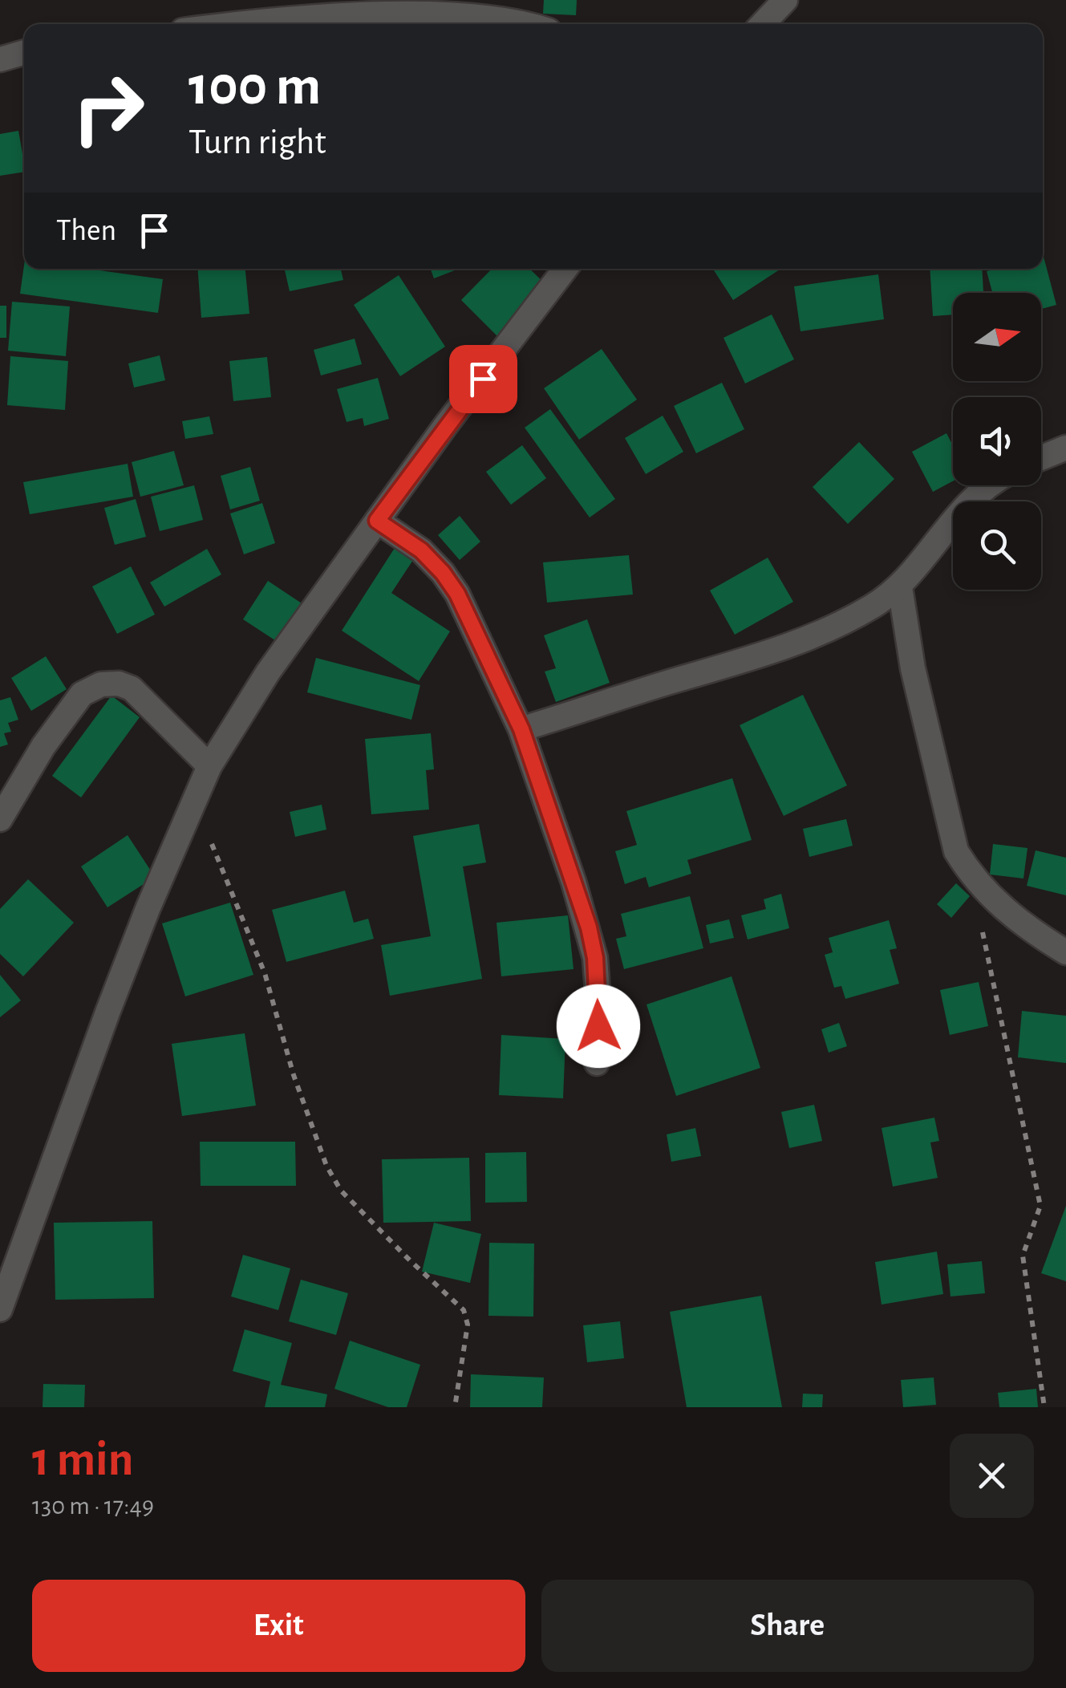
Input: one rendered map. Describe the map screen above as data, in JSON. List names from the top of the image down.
{
  "north": "right",
  "page": {
    "turn": ["100 m", "Turn right"],
    "then": "Then",
    "heading": ["1 min", "130 m · 17:49"],
    "buttons": ["Exit", "Share"]
  }
}
